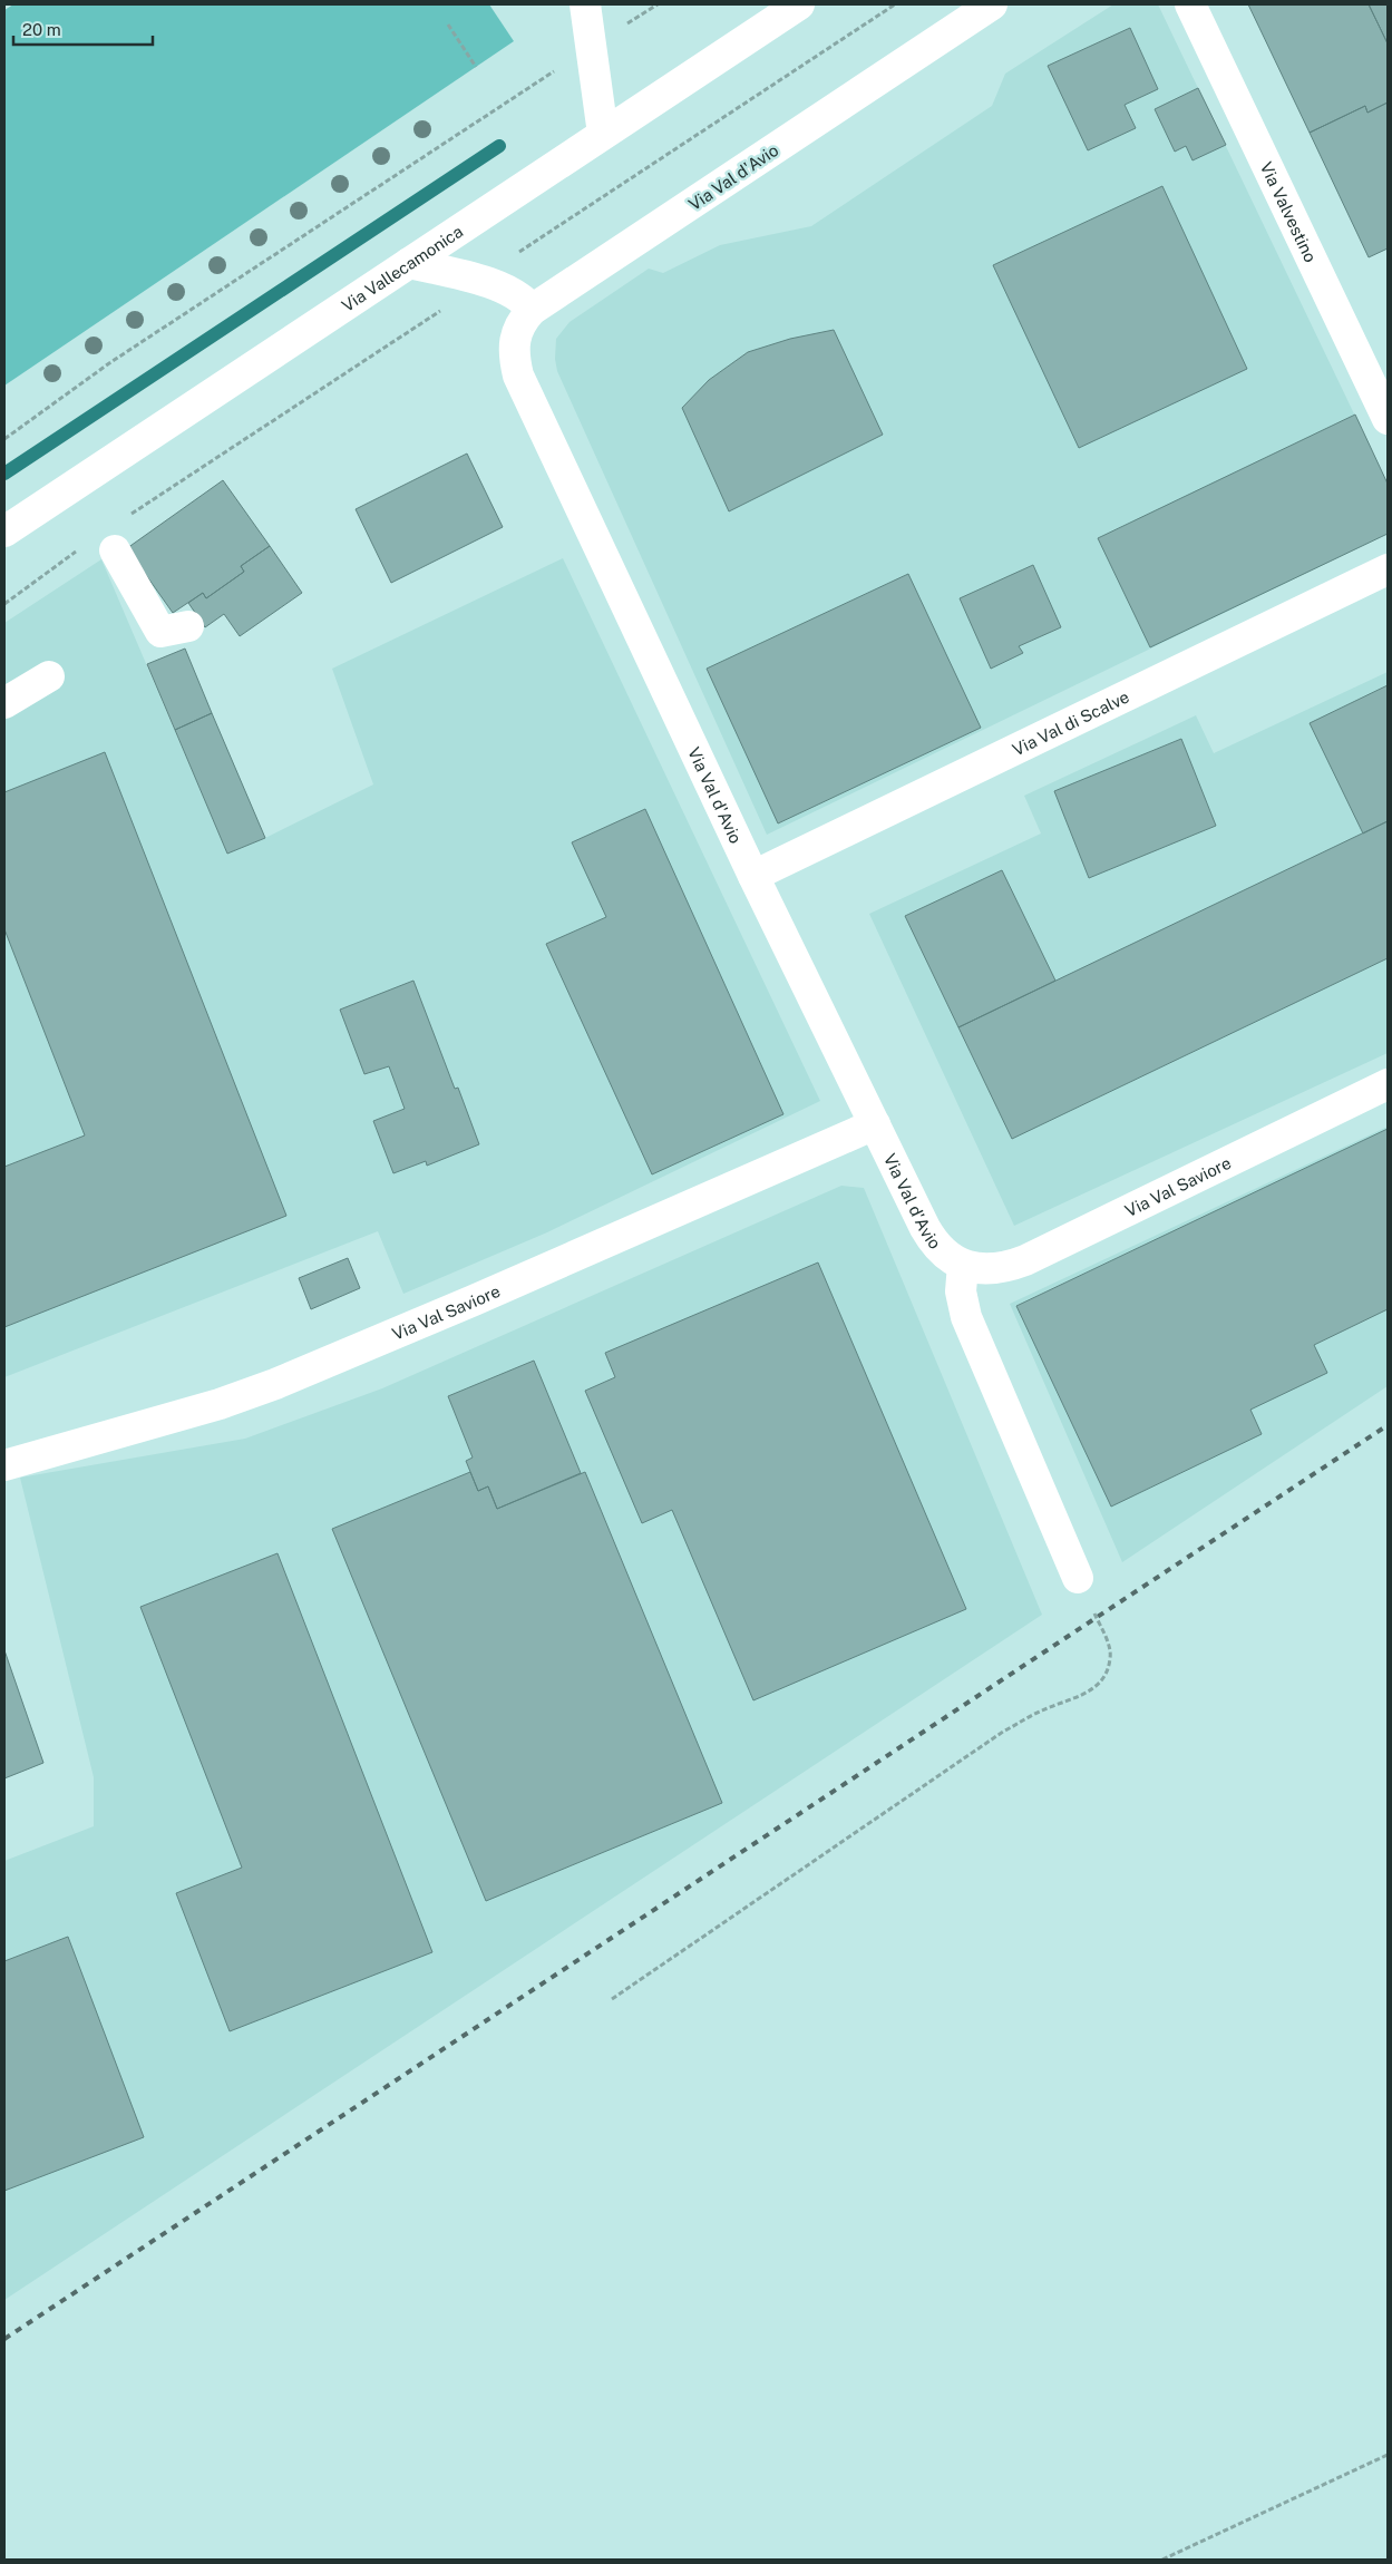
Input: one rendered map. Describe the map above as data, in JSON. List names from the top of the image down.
{
  "streets": {
    "street": [
      "Via Val d'Avio",
      "Via Valvestino",
      "Via Vallecamonica",
      "Via Val di Scalve",
      "Via Val Saviore"
    ]
  },
  "crossings": [
    ["Via Val d'Avio", "Via Val di Scalve"],
    ["Via Val d'Avio", "Via Val Saviore"]
  ],
  "scale_bar": "20 m"
}
